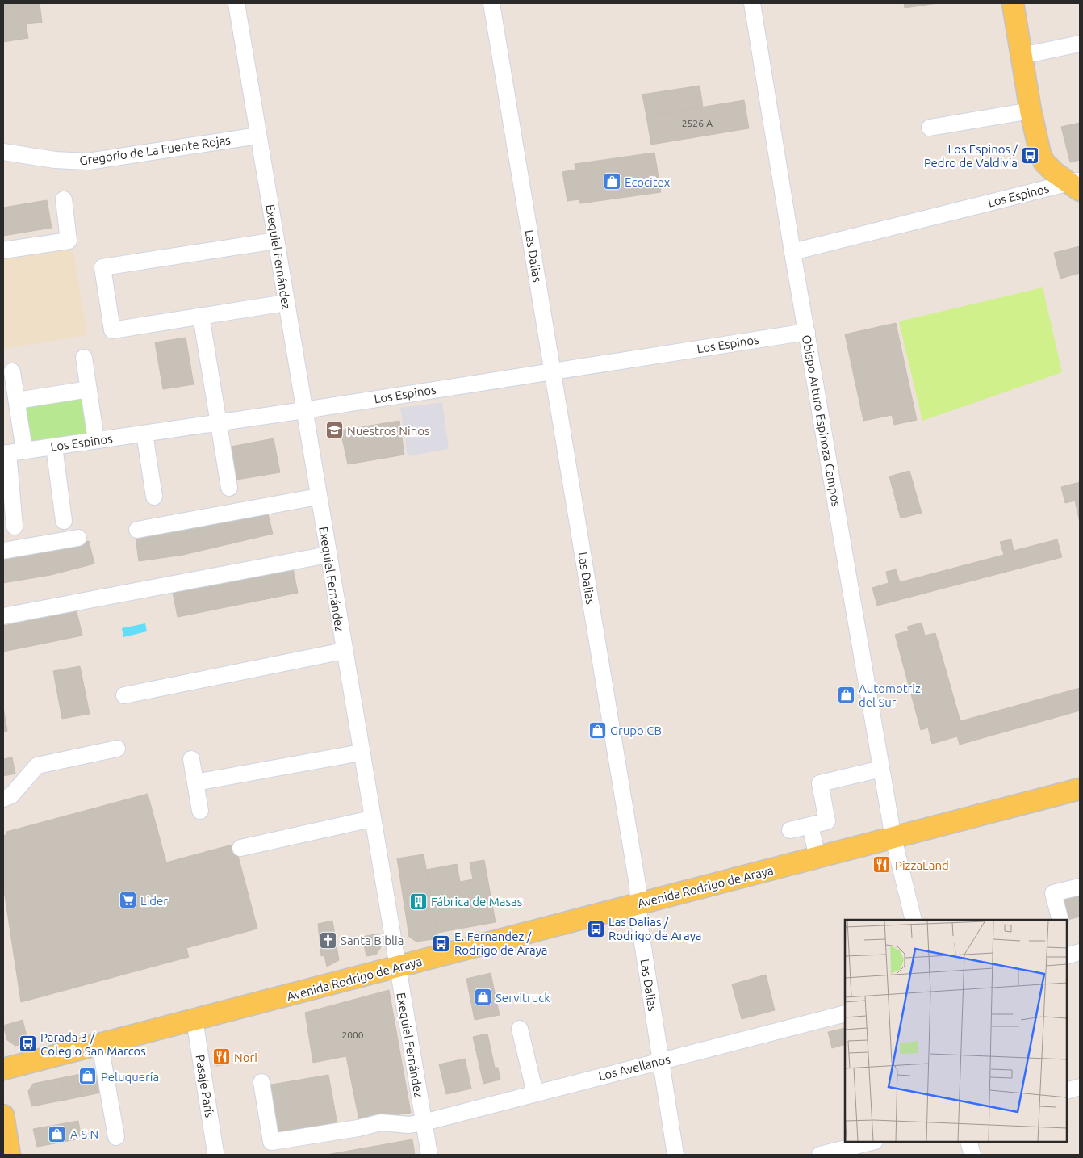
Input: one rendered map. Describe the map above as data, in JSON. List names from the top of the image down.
{
  "streets": {
    "main road": ["Avenida Rodrigo de Araya"],
    "street": [
      "Gregorio de La Fuente Rojas",
      "Los Espinos",
      "Las Dalias",
      "Exequiel Fernández",
      "Obispo Arturo Espinoza Campos",
      "Los Avellanos",
      "Pasaje París"
    ]
  },
  "crossings": [
    ["Gregorio de La Fuente Rojas", "Exequiel Fernández"],
    ["Los Espinos", "Las Dalias"],
    ["Los Espinos", "Exequiel Fernández"],
    ["Los Espinos", "Obispo Arturo Espinoza Campos"],
    ["Las Dalias", "Avenida Rodrigo de Araya"],
    ["Las Dalias", "Los Avellanos"],
    ["Exequiel Fernández", "Avenida Rodrigo de Araya"],
    ["Exequiel Fernández", "Los Avellanos"],
    ["Obispo Arturo Espinoza Campos", "Avenida Rodrigo de Araya"],
    ["Avenida Rodrigo de Araya", "Pasaje París"]
  ],
  "places": {
    "bus stop": [
      "Los Espinos / Pedro de Valdivia",
      "Las Dalias / Rodrigo de Araya",
      "E. Fernandez / Rodrigo de Araya",
      "Parada 3 / Colegio San Marcos"
    ],
    "shop": [
      "Ecocitex",
      "Automotriz del Sur",
      "Grupo CB",
      "Servitruck",
      "Peluquería",
      "A S N"
    ],
    "school or university": ["Nuestros Ninos"],
    "restaurant": ["PizzaLand", "Nori"],
    "supermarket": ["Lider"],
    "building": ["Fábrica de Masas"],
    "church": ["Santa Biblia"]
  },
  "house_numbers": ["2526-A", "2000"]
}
